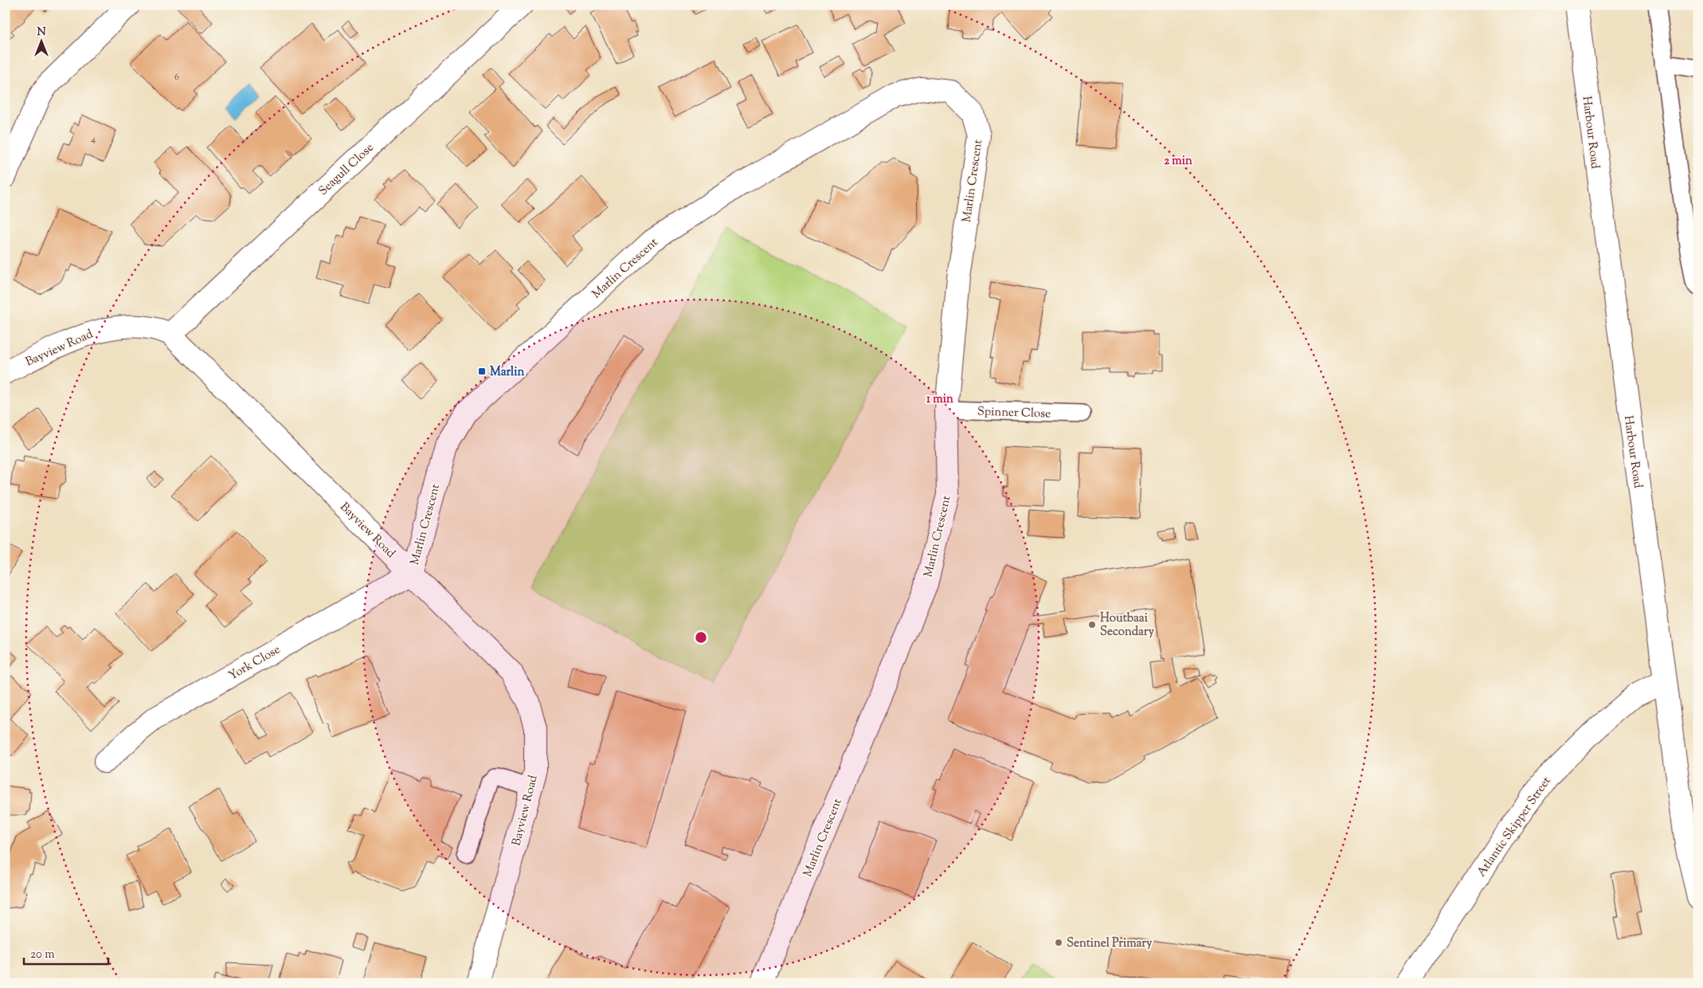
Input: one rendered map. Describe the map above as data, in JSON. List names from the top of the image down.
{
  "streets": {
    "street": [
      "Harbour Road",
      "Seagull Close",
      "Marlin Crescent",
      "Bayview Road",
      "York Close",
      "Atlantic Skipper Street"
    ],
    "lane": ["Spinner Close"]
  },
  "crossings": [
    ["Harbour Road", "Atlantic Skipper Street"],
    ["Seagull Close", "Bayview Road"],
    ["Marlin Crescent", "Bayview Road"],
    ["Marlin Crescent", "Spinner Close"],
    ["Marlin Crescent", "York Close"],
    ["Bayview Road", "York Close"]
  ],
  "places": {
    "transit": ["Marlin"],
    "other": ["Houtbaai Secondary", "Sentinel Primary"]
  },
  "house_numbers": ["6", "4"],
  "scale_bar": "20 m",
  "north": "top",
  "rings": ["2 min", "1 min"]
}
